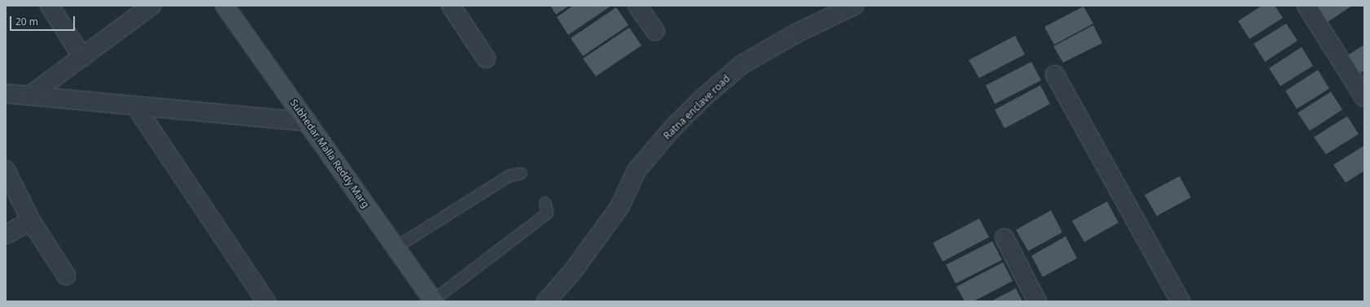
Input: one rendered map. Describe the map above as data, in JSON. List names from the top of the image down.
{
  "streets": {
    "main road": ["Subhedar Malla Reddy Marg"],
    "street": ["Ratna enclave road"]
  },
  "scale_bar": "20 m"
}
